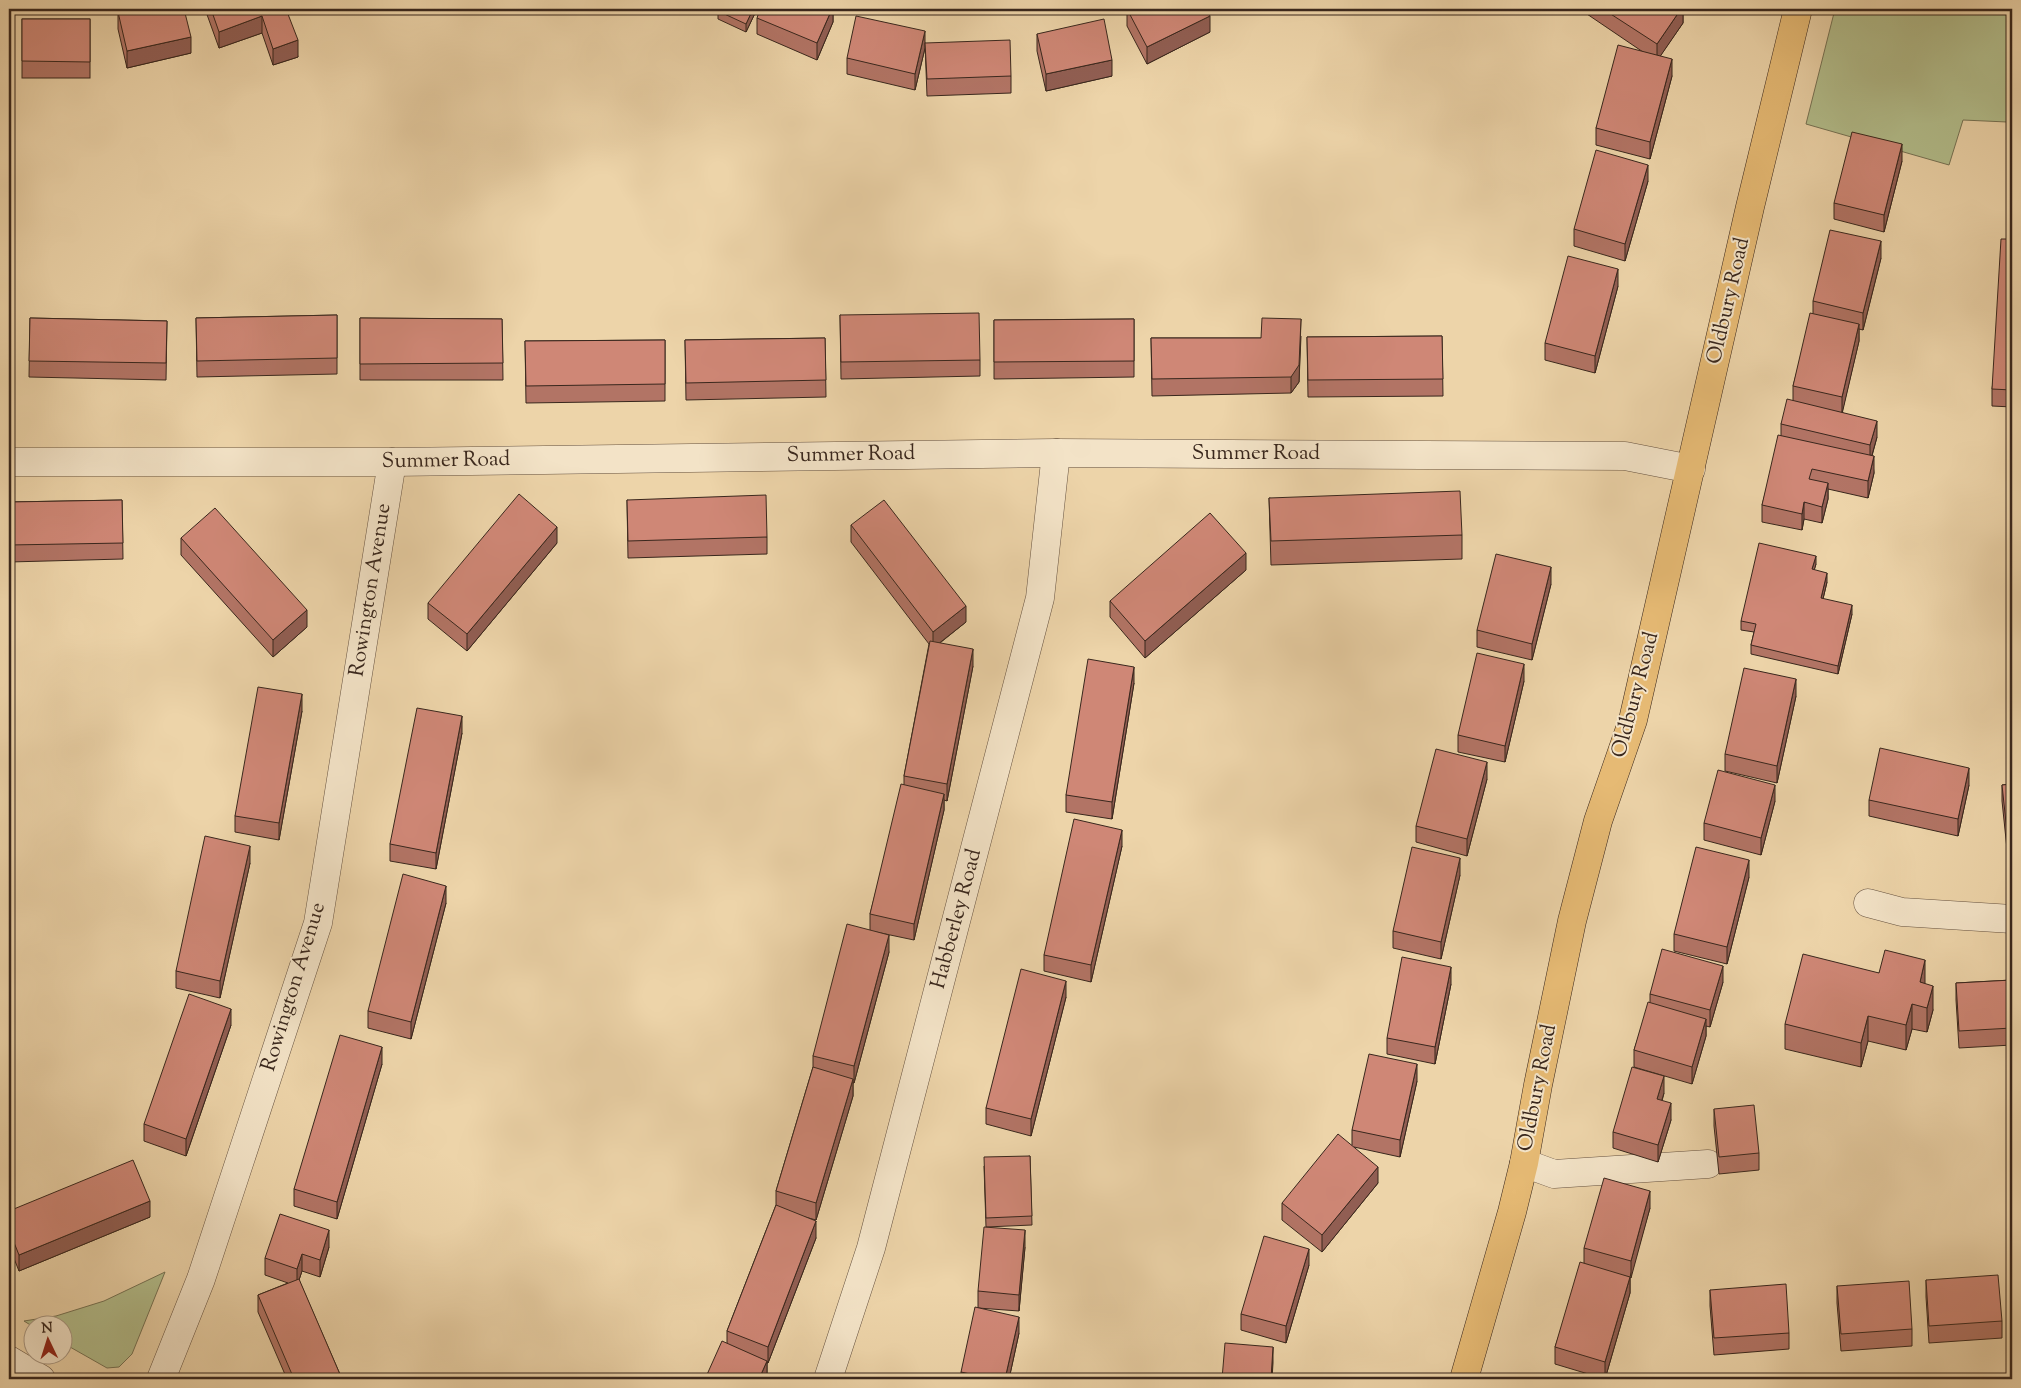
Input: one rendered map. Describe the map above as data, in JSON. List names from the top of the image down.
{
  "streets": {
    "main road": ["Oldbury Road"],
    "street": ["Summer Road", "Rowington Avenue", "Habberley Road"]
  },
  "crossings": [
    ["Oldbury Road", "Summer Road"],
    ["Summer Road", "Rowington Avenue"],
    ["Summer Road", "Habberley Road"]
  ],
  "north": "top"
}
